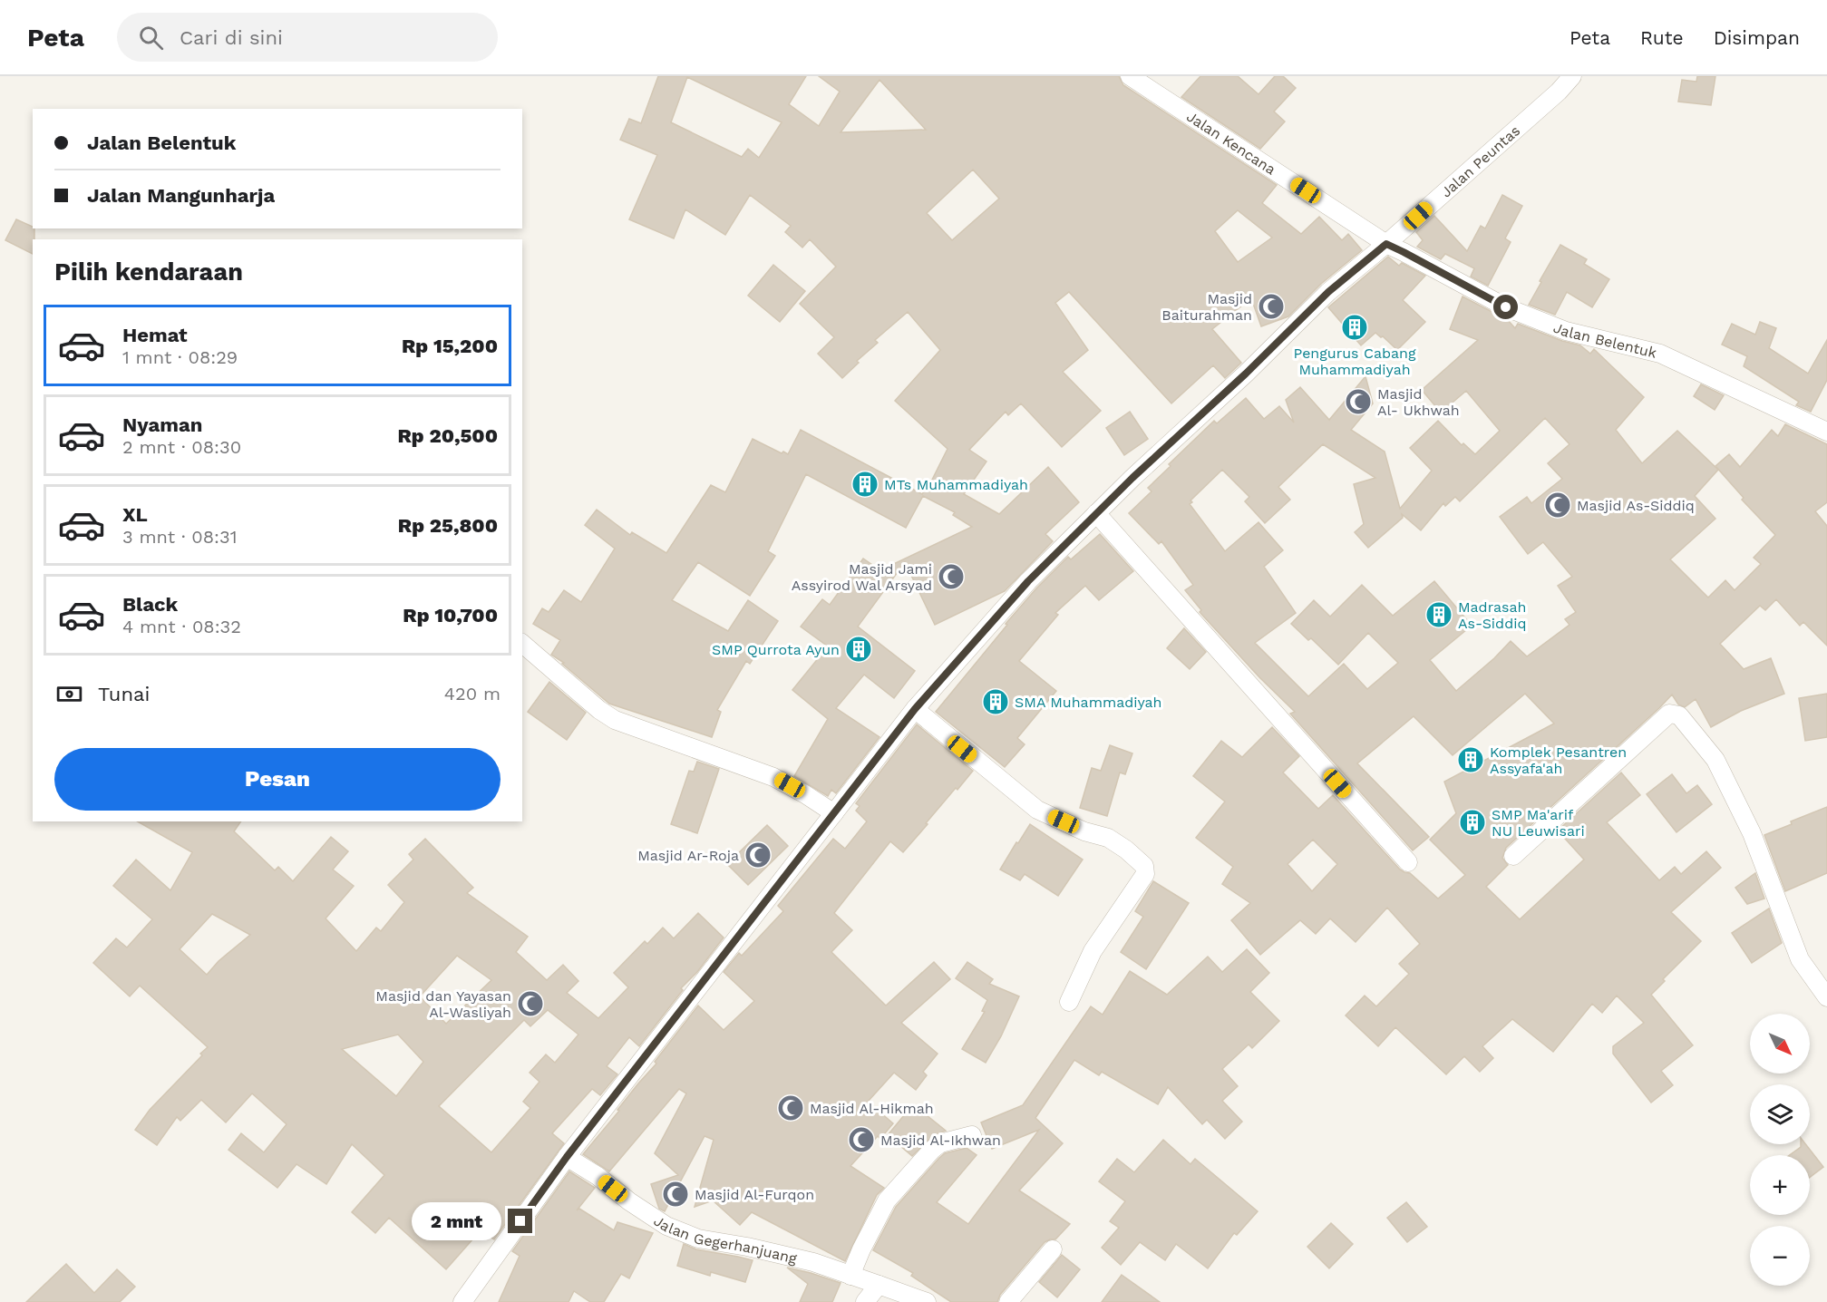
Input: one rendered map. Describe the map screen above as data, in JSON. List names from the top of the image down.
{
  "streets": {
    "street": [
      "Jalan Kencana",
      "Jalan Peuntas",
      "Jalan Belentuk",
      "Jalan Gegerhanjuang"
    ]
  },
  "crossings": [
    ["Jalan Kencana", "Jalan Peuntas"],
    ["Jalan Kencana", "Jalan Belentuk"],
    ["Jalan Peuntas", "Jalan Belentuk"],
    ["Jalan Peuntas", "Jalan Gegerhanjuang"]
  ],
  "places": {
    "mosque": [
      "Masjid Baiturahman",
      "Masjid Al- Ukhwah",
      "Masjid As-Siddiq",
      "Masjid Jami Assyirod Wal Arsyad",
      "Masjid Ar-Roja",
      "Masjid dan Yayasan Al-Wasliyah",
      "Masjid Al-Hikmah",
      "Masjid Al-Ikhwan",
      "Masjid Al-Furqon"
    ],
    "building": [
      "Pengurus Cabang Muhammadiyah",
      "MTs Muhammadiyah",
      "Madrasah As-Siddiq",
      "SMP Qurrota Ayun",
      "SMA Muhammadiyah",
      "Komplek Pesantren Assyafa'ah",
      "SMP Ma'arif NU Leuwisari"
    ]
  },
  "north": "bottom right",
  "page": {
    "header": "Peta",
    "search": "Cari di sini",
    "nav": ["Peta", "Rute", "Disimpan"],
    "banner": ["Jalan Belentuk", "Jalan Mangunharja"],
    "heading": "Pilih kendaraan",
    "list": [
      {
        "name": "Hemat",
        "note": "1 mnt · 08:29",
        "value": "Rp 15,200"
      },
      {
        "name": "Nyaman",
        "note": "2 mnt · 08:30",
        "value": "Rp 20,500"
      },
      {
        "name": "XL",
        "note": "3 mnt · 08:31",
        "value": "Rp 25,800"
      },
      {
        "name": "Black",
        "note": "4 mnt · 08:32",
        "value": "Rp 10,700"
      }
    ],
    "pay": ["Tunai", "420 m"],
    "buttons": "Pesan",
    "map_buttons": ["+", "−"],
    "bubble": "2 mnt"
  }
}
